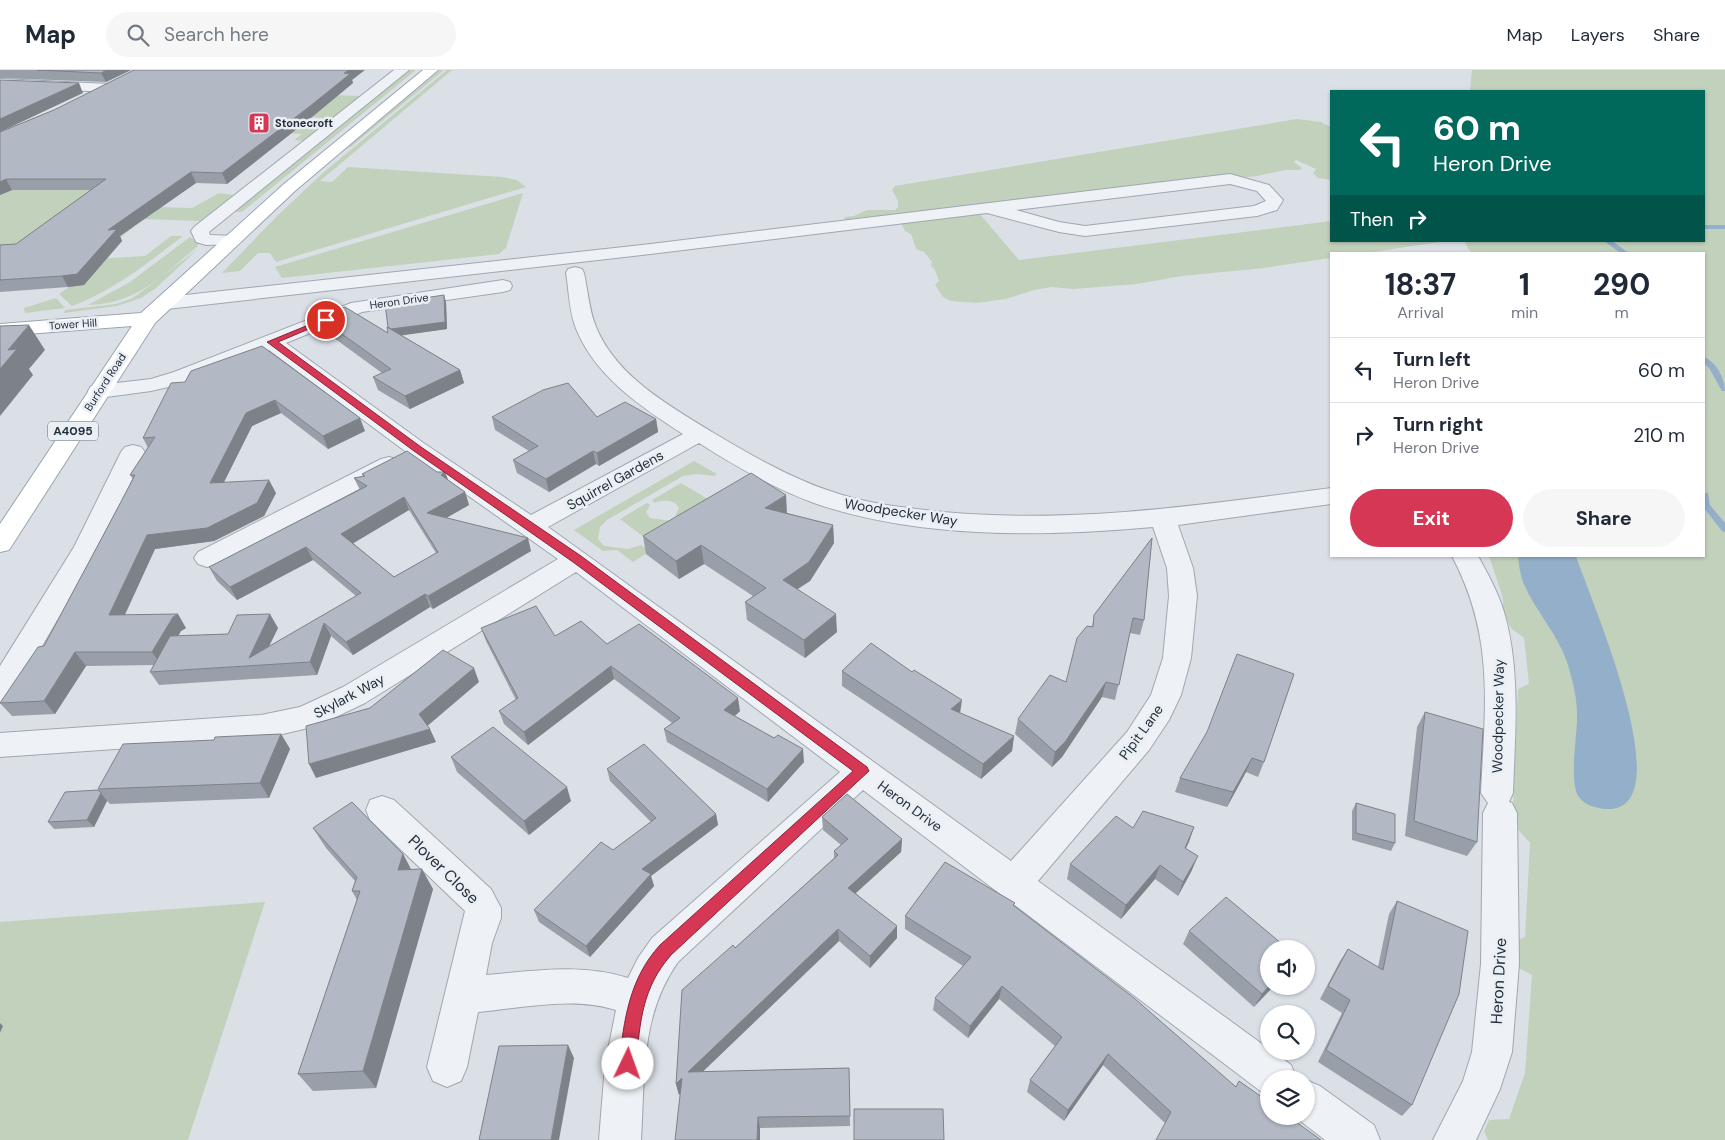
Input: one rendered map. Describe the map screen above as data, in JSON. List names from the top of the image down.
{
  "streets": {
    "main road": ["Tower Hill", "Burford Road", "A4095"],
    "street": [
      "Heron Drive",
      "Squirrel Gardens",
      "Woodpecker Way",
      "Skylark Way",
      "Pipit Lane",
      "Plover Close"
    ]
  },
  "crossings": [
    ["Heron Drive", "Burford Road"],
    ["Heron Drive", "Squirrel Gardens"],
    ["Heron Drive", "Woodpecker Way"],
    ["Heron Drive", "Skylark Way"],
    ["Heron Drive", "Pipit Lane"],
    ["Tower Hill", "Burford Road"],
    ["Squirrel Gardens", "Woodpecker Way"],
    ["Woodpecker Way", "Pipit Lane"]
  ],
  "places": {
    "building": ["Stonecroft"]
  },
  "page": {
    "header": "Map",
    "search": "Search here",
    "nav": ["Map", "Layers", "Share"],
    "turn": ["60 m", "Heron Drive"],
    "then": "Then",
    "eta": [
      "18:37",
      "Arrival",
      "1",
      "min",
      "290",
      "m"
    ],
    "list": [
      {
        "name": "Turn left",
        "note": "Heron Drive",
        "value": "60 m"
      },
      {
        "name": "Turn right",
        "note": "Heron Drive",
        "value": "210 m"
      }
    ],
    "buttons": ["Exit", "Share"]
  }
}
